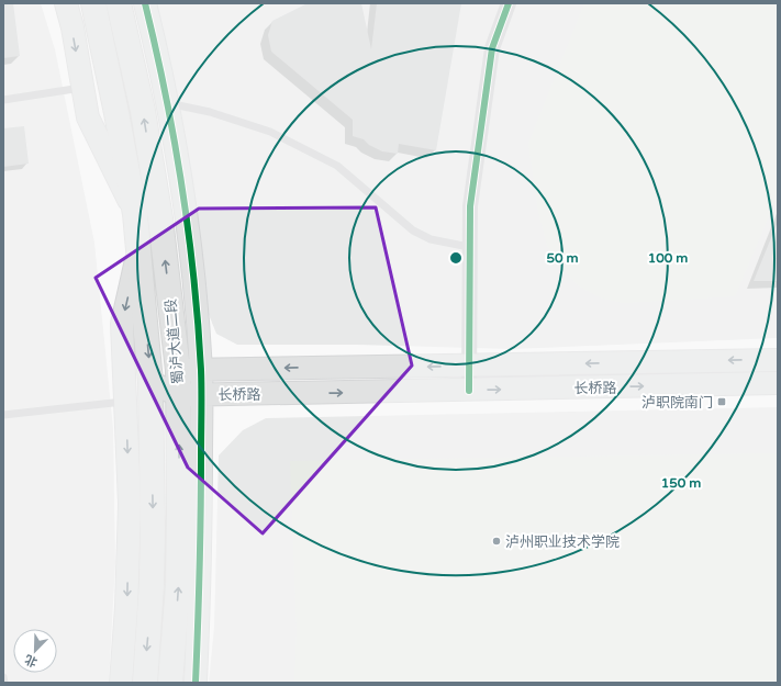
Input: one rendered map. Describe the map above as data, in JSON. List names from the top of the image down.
{
  "streets": {
    "highway": ["蜀泸大道二段"],
    "street": ["长桥路"]
  },
  "crossings": [
    ["蜀泸大道二段", "长桥路"]
  ],
  "places": {
    "transit": ["泸职院南门"],
    "other": ["泸州职业技术学院"]
  },
  "north": "bottom left",
  "rings": ["50 m", "100 m", "150 m"]
}
